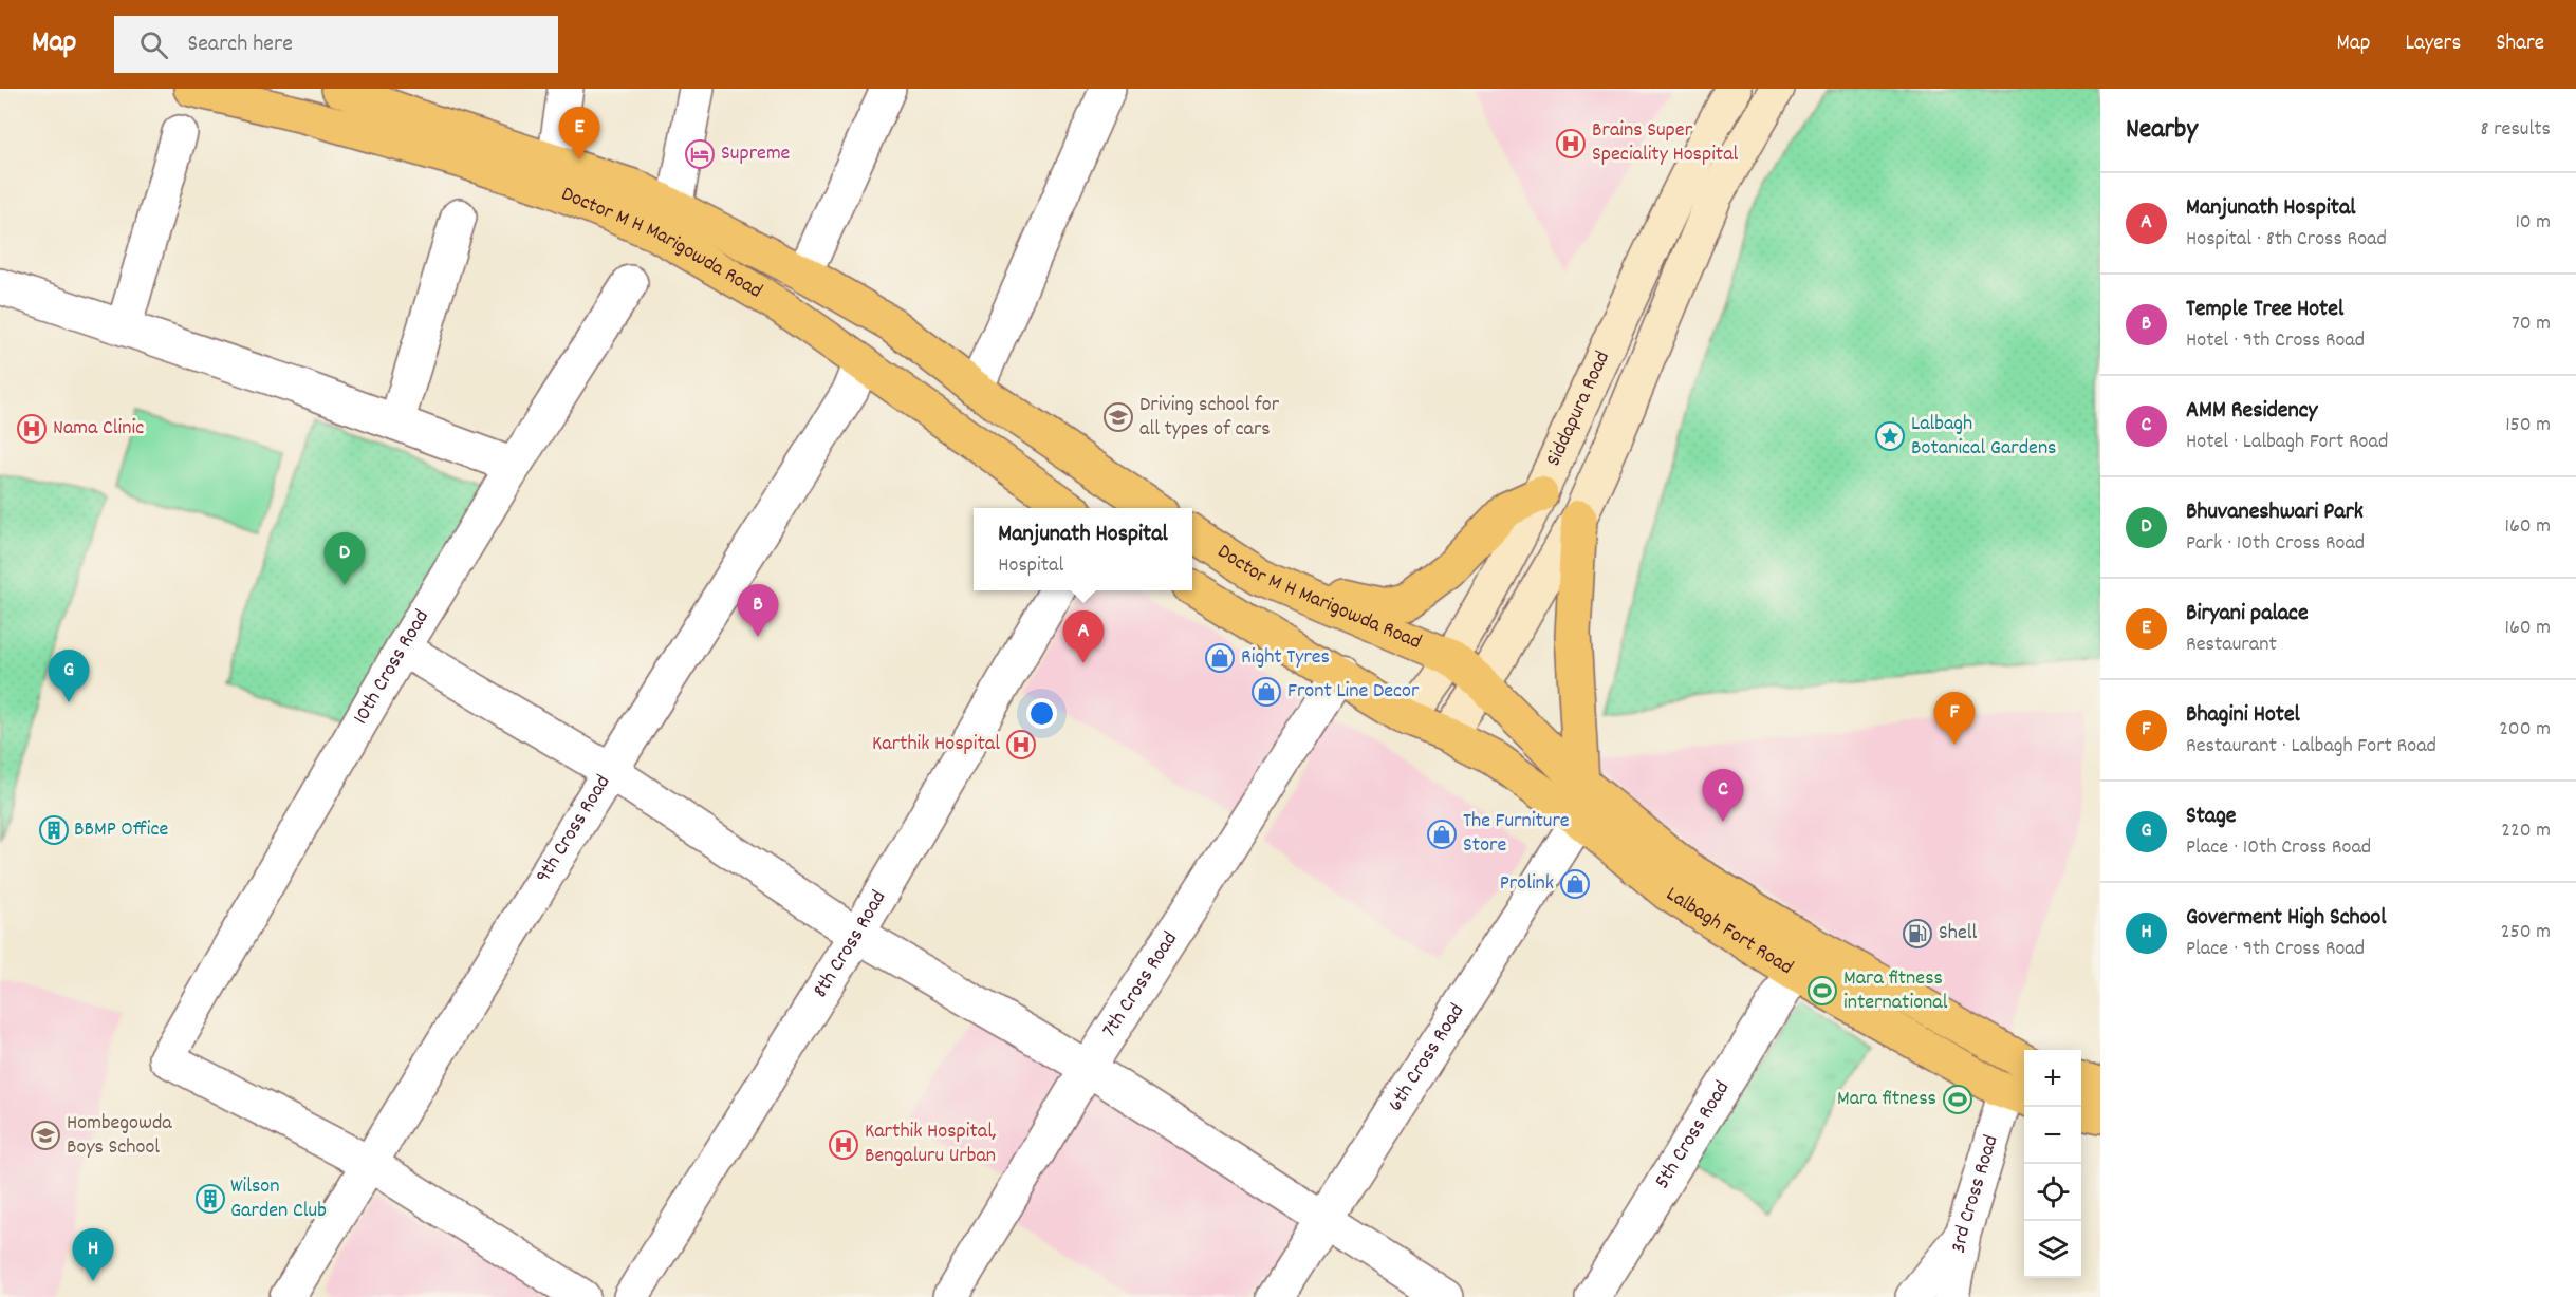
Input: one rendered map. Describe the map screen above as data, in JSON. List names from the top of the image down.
{
  "streets": {
    "main road": ["Doctor M H Marigowda Road", "Siddapura Road", "Lalbagh Fort Road"],
    "street": [
      "10th Cross Road",
      "9th Cross Road",
      "8th Cross Road",
      "7th Cross Road",
      "6th Cross Road",
      "5th Cross Road",
      "3rd Cross Road"
    ]
  },
  "crossings": [
    ["Doctor M H Marigowda Road", "Siddapura Road"],
    ["Doctor M H Marigowda Road", "9th Cross Road"],
    ["Doctor M H Marigowda Road", "Lalbagh Fort Road"],
    ["Siddapura Road", "Lalbagh Fort Road"],
    ["10th Cross Road", "9th Cross Road"],
    ["Lalbagh Fort Road", "6th Cross Road"],
    ["Lalbagh Fort Road", "5th Cross Road"],
    ["Lalbagh Fort Road", "3rd Cross Road"]
  ],
  "places": {
    "hospital": [
      "Brains Super Speciality Hospital",
      "Nama Clinic",
      "Karthik Hospital",
      "Karthik Hospital, Bengaluru Urban"
    ],
    "hotel": ["Supreme"],
    "school or university": ["Driving school for all types of cars", "Hombegowda Boys School"],
    "place": ["Lalbagh Botanical Gardens"],
    "shop": [
      "Right Tyres",
      "Front Line Decor",
      "The Furniture Store",
      "Prolink"
    ],
    "building": ["BBMP Office", "Wilson Garden Club"],
    "fuel station": ["Shell"],
    "sports": ["Mara fitness international", "Mara fitness"]
  },
  "page": {
    "header": "Map",
    "search": "Search here",
    "nav": ["Map", "Layers", "Share"],
    "heading": ["Nearby", "8 results"],
    "pins": [
      "E",
      "D",
      "B",
      "A",
      "G",
      "F",
      "C",
      "H"
    ],
    "list": [
      {
        "mark": "A",
        "name": "Manjunath Hospital",
        "note": "Hospital · 8th Cross Road",
        "value": "10 m"
      },
      {
        "mark": "B",
        "name": "Temple Tree Hotel",
        "note": "Hotel · 9th Cross Road",
        "value": "70 m"
      },
      {
        "mark": "C",
        "name": "AMM Residency",
        "note": "Hotel · Lalbagh Fort Road",
        "value": "150 m"
      },
      {
        "mark": "D",
        "name": "Bhuvaneshwari Park",
        "note": "Park · 10th Cross Road",
        "value": "160 m"
      },
      {
        "mark": "E",
        "name": "Biryani palace",
        "note": "Restaurant",
        "value": "160 m"
      },
      {
        "mark": "F",
        "name": "Bhagini Hotel",
        "note": "Restaurant · Lalbagh Fort Road",
        "value": "200 m"
      },
      {
        "mark": "G",
        "name": "Stage",
        "note": "Place · 10th Cross Road",
        "value": "220 m"
      },
      {
        "mark": "H",
        "name": "Goverment High School",
        "note": "Place · 9th Cross Road",
        "value": "250 m"
      }
    ],
    "popup": ["Manjunath Hospital", "Hospital"],
    "map_buttons": ["+", "−"]
  }
}
